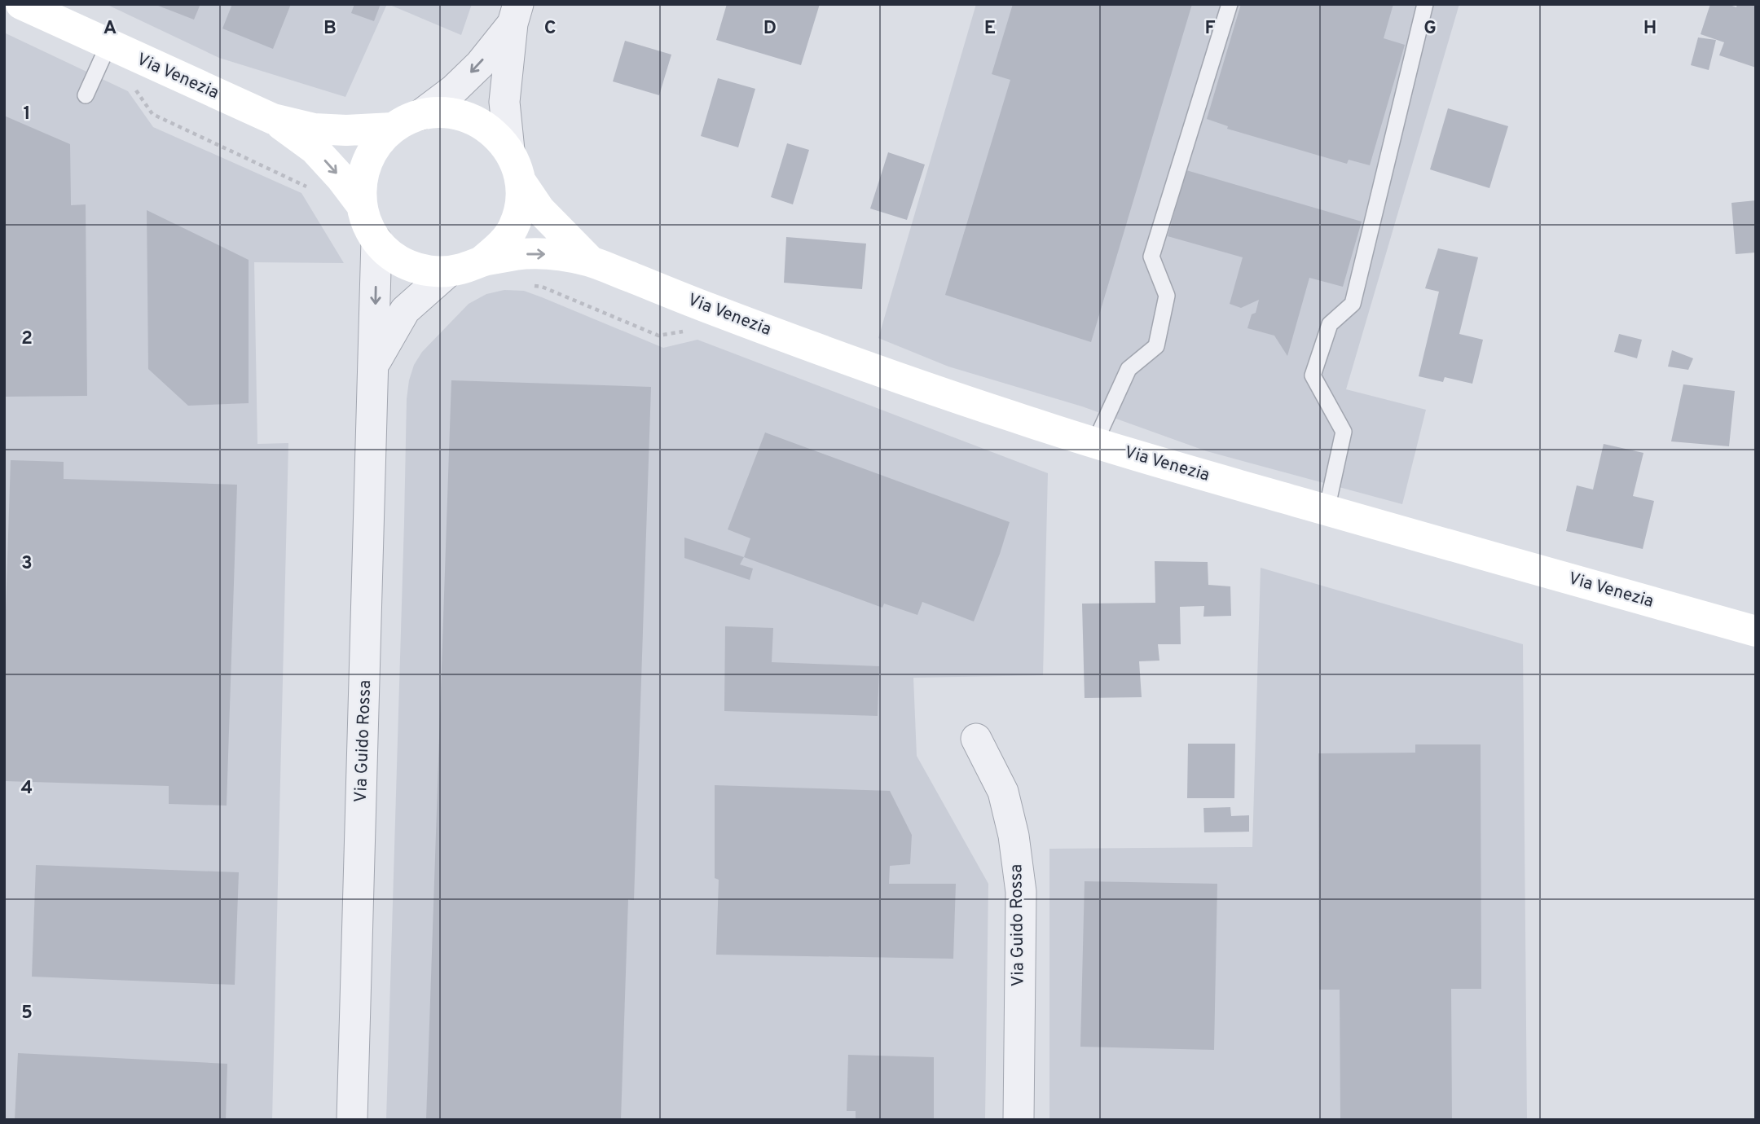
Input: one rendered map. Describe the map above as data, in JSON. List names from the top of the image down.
{
  "streets": {
    "main road": ["Via Venezia"],
    "street": ["Via Guido Rossa"]
  },
  "crossings": [
    ["Via Venezia", "Via Guido Rossa"]
  ],
  "grid": {
    "columns": [
      "A",
      "B",
      "C",
      "D",
      "E",
      "F",
      "G",
      "H"
    ],
    "rows": [
      "1",
      "2",
      "3",
      "4",
      "5"
    ]
  }
}
